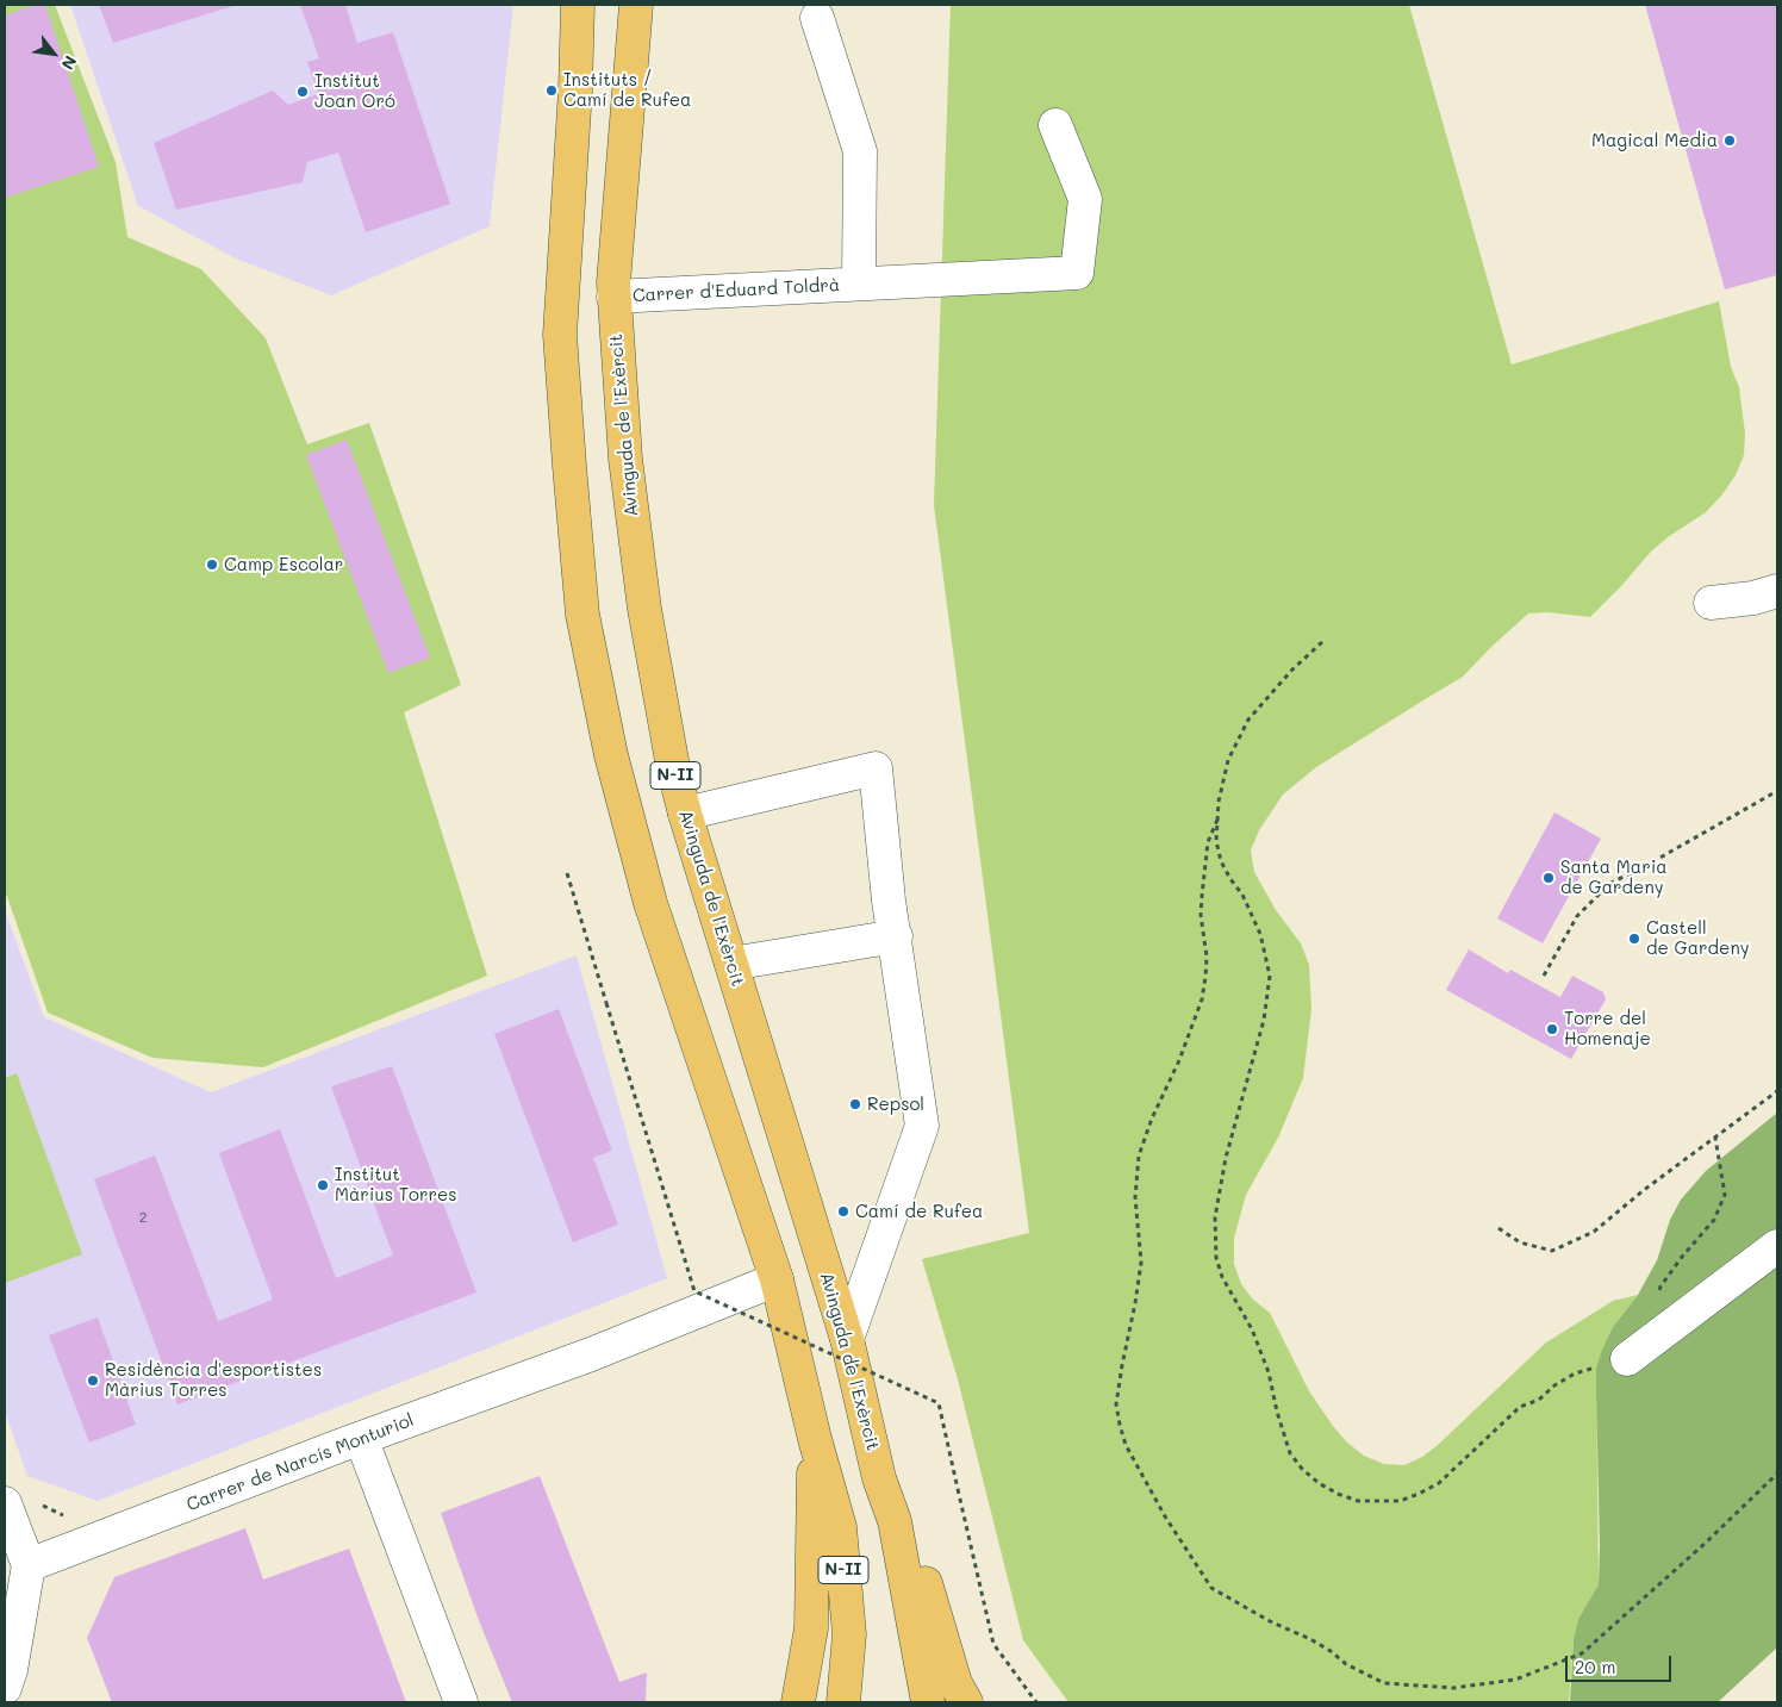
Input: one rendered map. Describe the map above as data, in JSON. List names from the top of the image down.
{
  "streets": {
    "main road": ["Avinguda de l'Exèrcit", "N-II"],
    "street": ["Carrer d'Eduard Toldrà", "Carrer de Narcís Monturiol"]
  },
  "crossings": [
    ["Carrer d'Eduard Toldrà", "Avinguda de l'Exèrcit"],
    ["Avinguda de l'Exèrcit", "N-II"],
    ["N-II", "Carrer de Narcís Monturiol"]
  ],
  "places": [
    "Instituts / Camí de Rufea",
    "Institut Joan Oró",
    "Magical Media",
    "Camp Escolar",
    "Santa Maria de Gardeny",
    "Castell de Gardeny",
    "Torre del Homenaje",
    "Repsol",
    "Institut Màrius Torres",
    "Camí de Rufea",
    "Residència d'esportistes Màrius Torres"
  ],
  "house_numbers": ["2"],
  "scale_bar": "20 m",
  "north": "bottom right"
}
